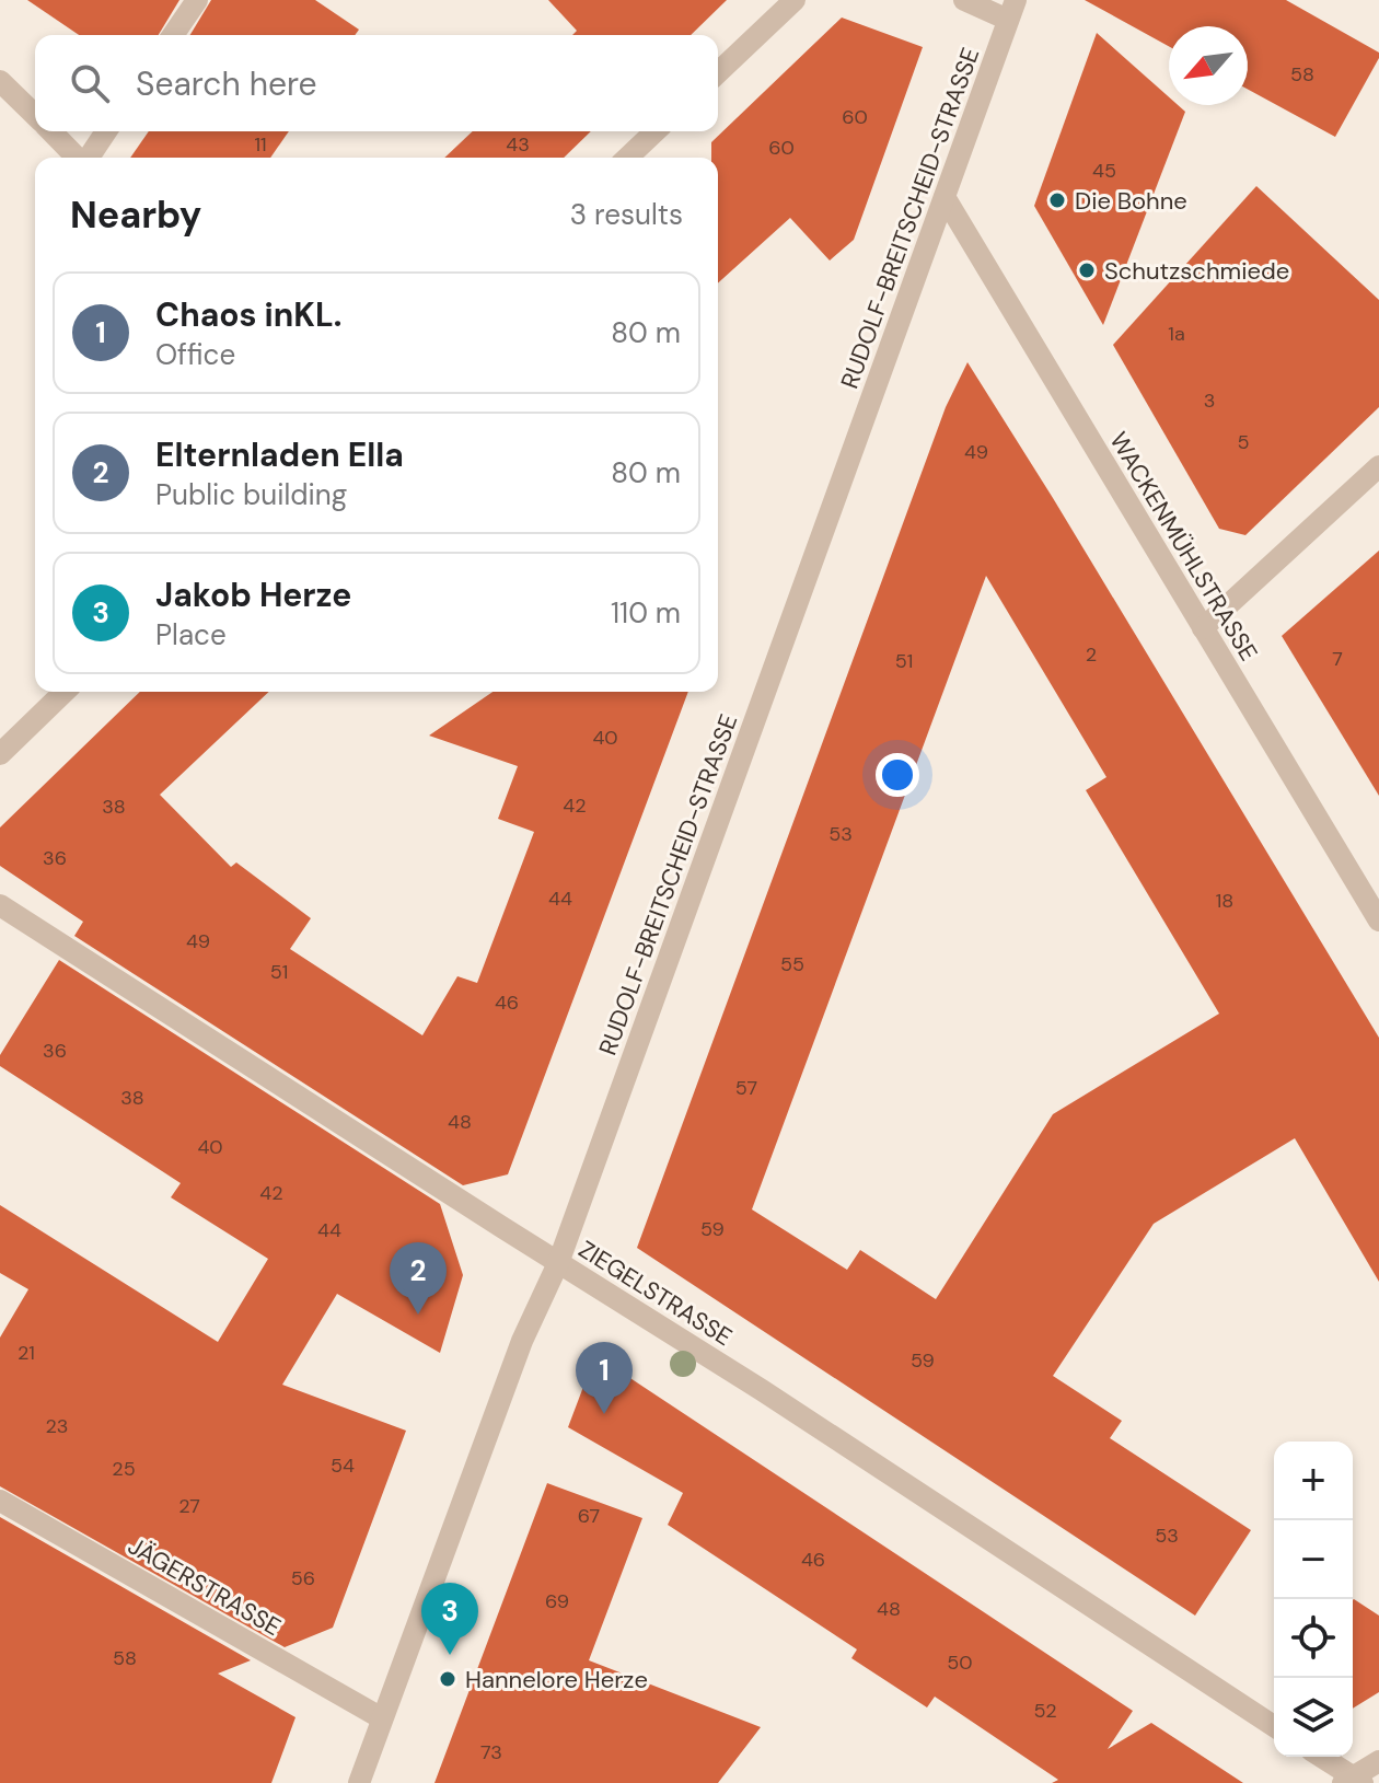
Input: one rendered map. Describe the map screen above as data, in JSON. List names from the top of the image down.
{
  "streets": {
    "street": [
      "RUDOLF-BREITSCHEID-STRASSE",
      "WACKENMÜHLSTRASSE",
      "ZIEGELSTRASSE",
      "JÄGERSTRASSE"
    ]
  },
  "crossings": [
    ["RUDOLF-BREITSCHEID-STRASSE", "WACKENMÜHLSTRASSE"],
    ["RUDOLF-BREITSCHEID-STRASSE", "ZIEGELSTRASSE"],
    ["RUDOLF-BREITSCHEID-STRASSE", "JÄGERSTRASSE"]
  ],
  "places": ["Die Bohne", "Schutzschmiede", "Hannelore Herze"],
  "house_numbers": [
    "58",
    "60",
    "11",
    "43",
    "60",
    "45",
    "1a",
    "3",
    "5",
    "49",
    "2",
    "7",
    "51",
    "40",
    "42",
    "38",
    "53",
    "36",
    "44",
    "18",
    "49",
    "55",
    "51",
    "46",
    "36",
    "57",
    "38",
    "48",
    "40",
    "42",
    "59",
    "44",
    "21",
    "59",
    "23",
    "54",
    "25",
    "27",
    "67",
    "53",
    "46",
    "56",
    "69",
    "48",
    "58",
    "50",
    "52",
    "73"
  ],
  "north": "bottom left",
  "page": {
    "search": "Search here",
    "heading": ["Nearby", "3 results"],
    "list": [
      {
        "mark": "1",
        "name": "Chaos inKL.",
        "note": "Office",
        "value": "80 m"
      },
      {
        "mark": "2",
        "name": "Elternladen Ella",
        "note": "Public building",
        "value": "80 m"
      },
      {
        "mark": "3",
        "name": "Jakob Herze",
        "note": "Place",
        "value": "110 m"
      }
    ],
    "pins": ["2", "1", "3"],
    "map_buttons": ["+", "−"]
  }
}
